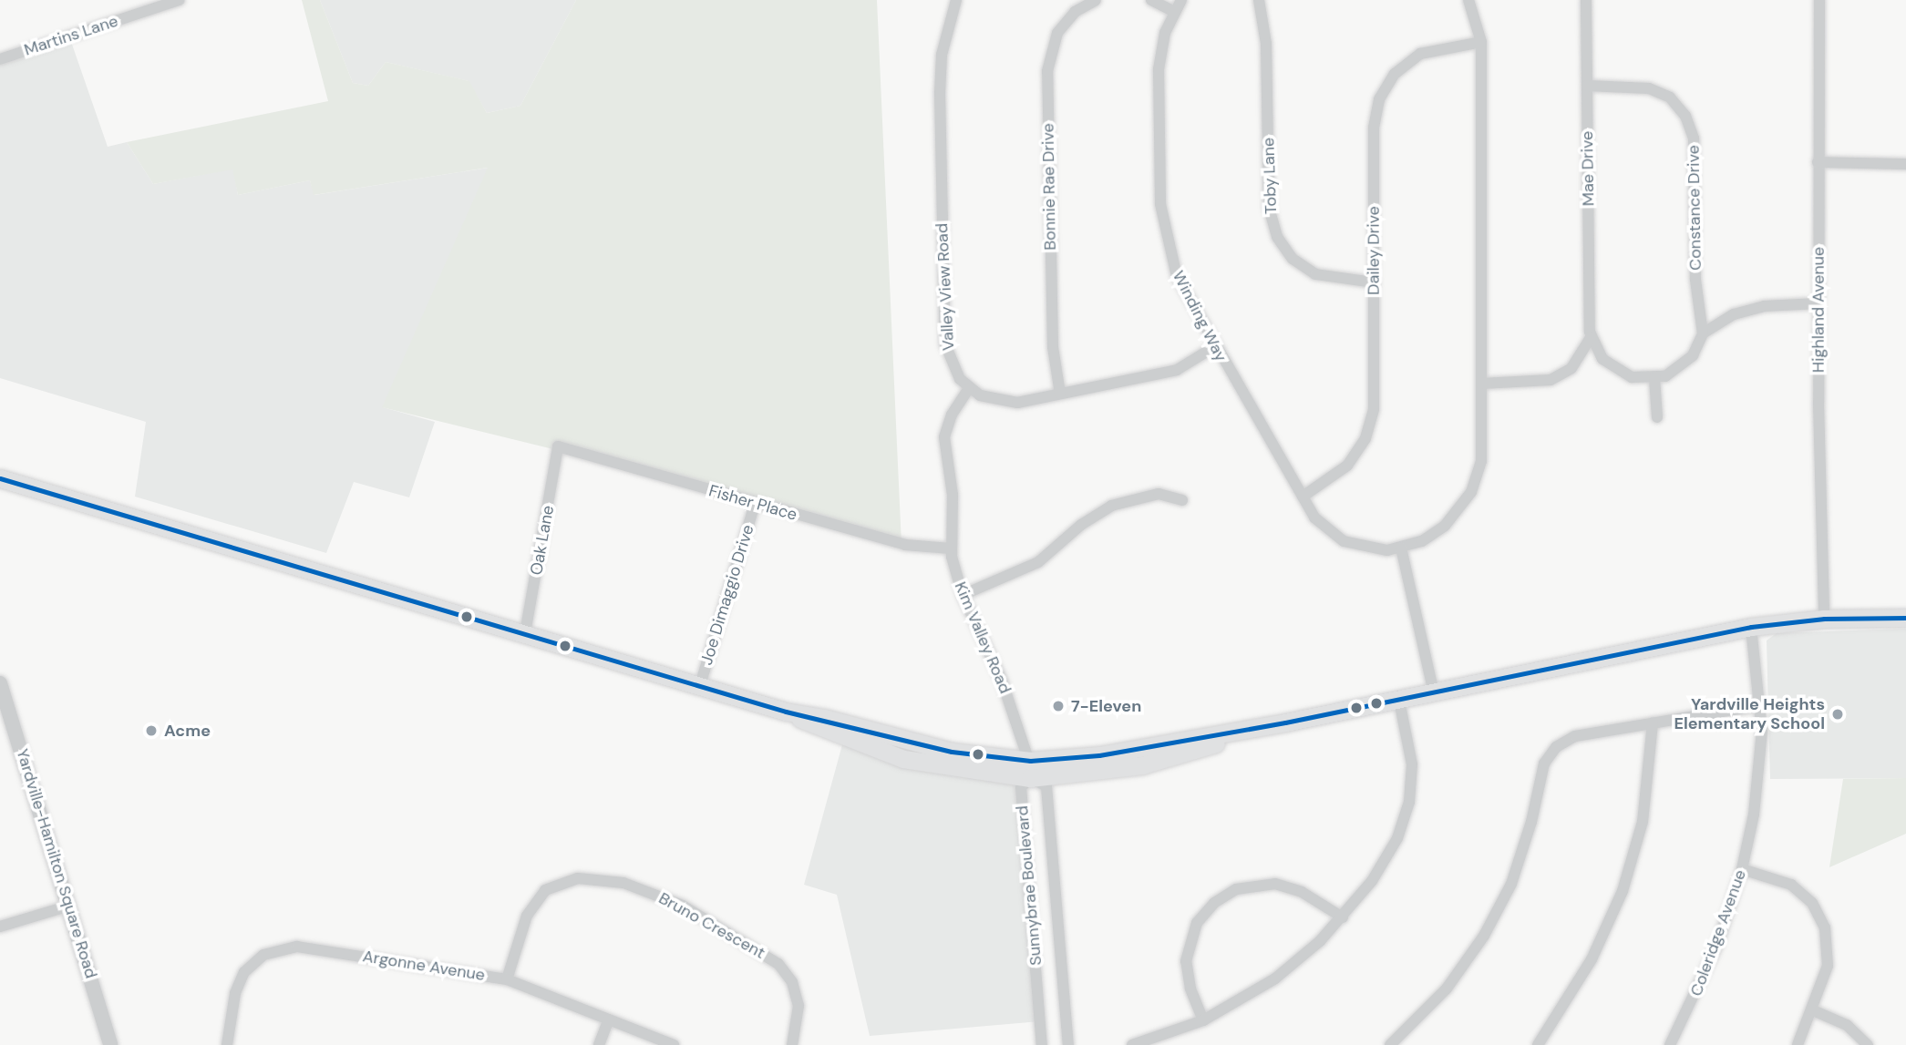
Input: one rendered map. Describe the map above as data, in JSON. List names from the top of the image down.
{
  "streets": {
    "street": [
      "Martins Lane",
      "Mae Drive",
      "Toby Lane",
      "Bonnie Rae Drive",
      "Constance Drive",
      "Dailey Drive",
      "Valley View Road",
      "Highland Avenue",
      "Winding Way",
      "Fisher Place",
      "Oak Lane",
      "Joe Dimaggio Drive",
      "Kim Valley Road",
      "Yardville-Hamilton Square Road",
      "Sunnybrae Boulevard",
      "Bruno Crescent",
      "Coleridge Avenue",
      "Argonne Avenue"
    ]
  },
  "crossings": [
    ["Mae Drive", "Constance Drive"],
    ["Toby Lane", "Dailey Drive"],
    ["Dailey Drive", "Winding Way"],
    ["Valley View Road", "Kim Valley Road"],
    ["Fisher Place", "Oak Lane"],
    ["Fisher Place", "Joe Dimaggio Drive"],
    ["Fisher Place", "Kim Valley Road"],
    ["Kim Valley Road", "Sunnybrae Boulevard"],
    ["Bruno Crescent", "Argonne Avenue"]
  ],
  "places": ["7-Eleven", "Yardville Heights Elementary School", "Acme"]
}
